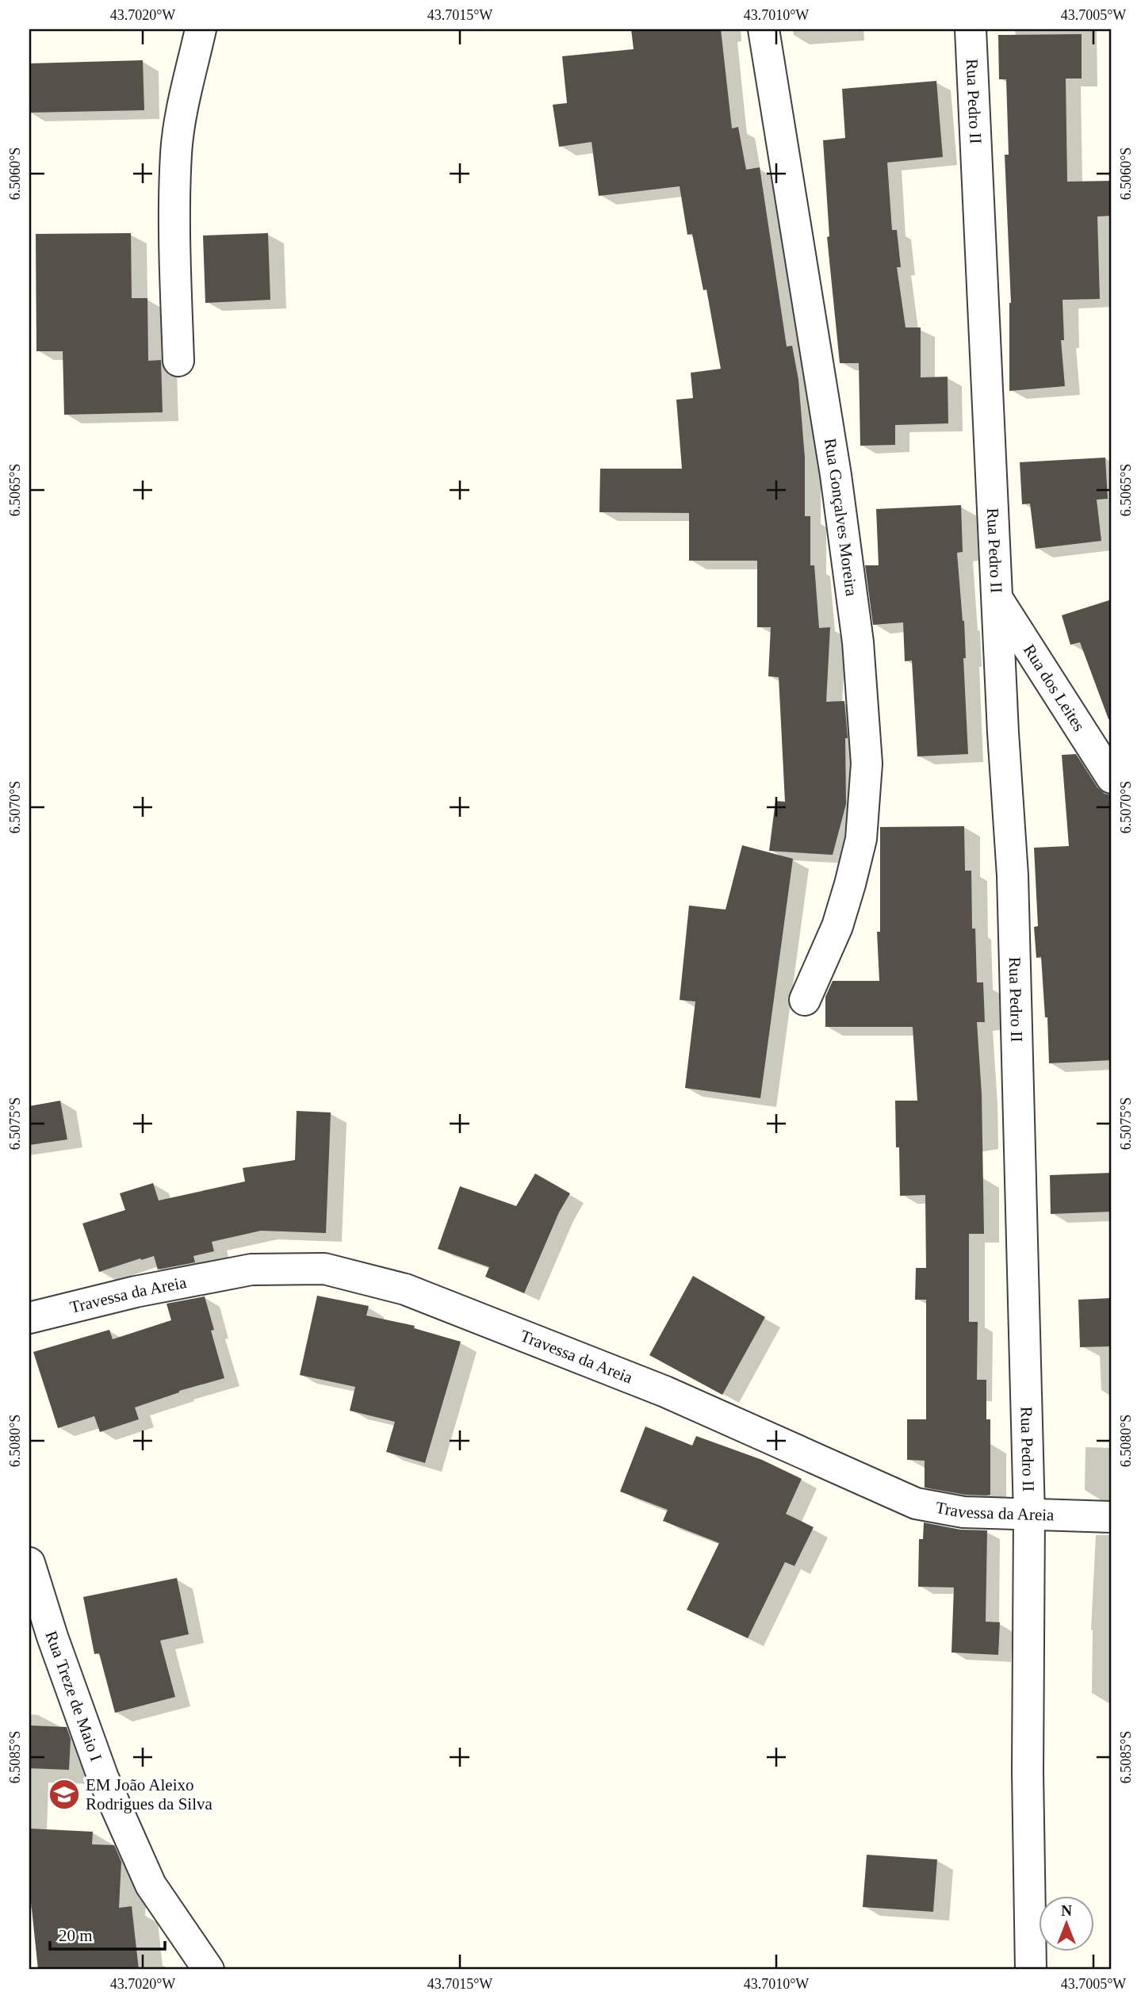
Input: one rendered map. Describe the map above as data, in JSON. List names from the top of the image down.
{
  "streets": {
    "street": [
      "Rua Pedro II",
      "Rua Gonçalves Moreira",
      "Rua dos Leites",
      "Travessa da Areia",
      "Rua Treze de Maio I"
    ]
  },
  "crossings": [
    ["Rua Pedro II", "Rua dos Leites"],
    ["Rua Pedro II", "Travessa da Areia"]
  ],
  "places": {
    "school or university": ["EM João Aleixo Rodrigues da Silva"]
  },
  "scale_bar": "20 m",
  "north": "top",
  "coordinates": [
    "43.7020°W",
    "43.7015°W",
    "43.7010°W",
    "43.7005°W",
    "6.5060°S",
    "6.5065°S",
    "6.5070°S",
    "6.5075°S",
    "6.5080°S",
    "6.5085°S"
  ]
}
